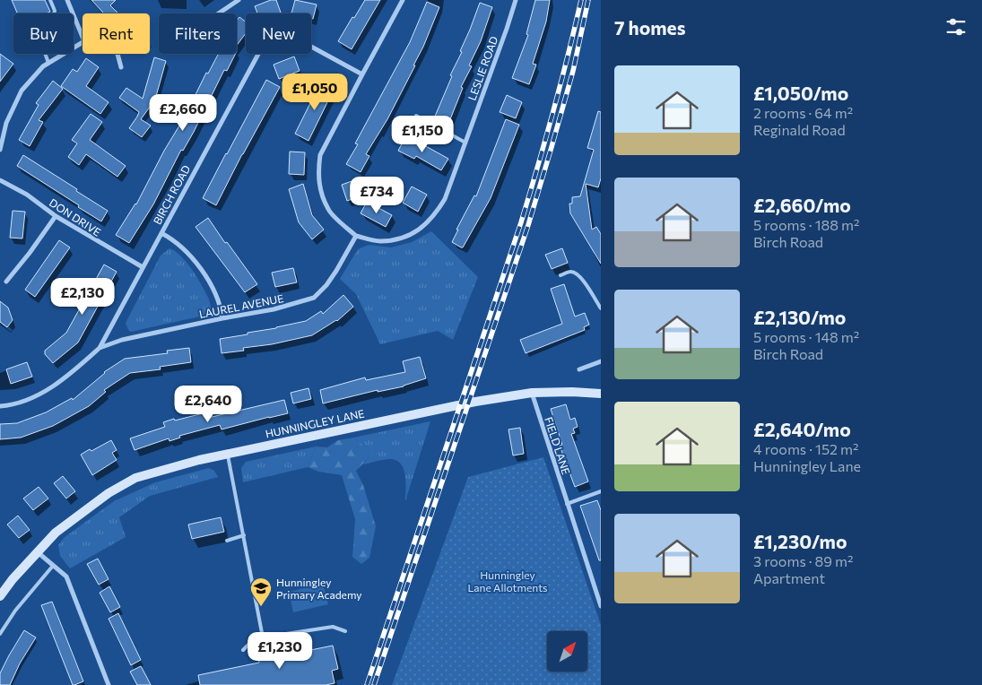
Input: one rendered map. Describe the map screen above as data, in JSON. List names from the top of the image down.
{
  "streets": {
    "main road": ["HUNNINGLEY LANE"],
    "street": [
      "LESLIE ROAD",
      "BIRCH ROAD",
      "DON DRIVE",
      "LAUREL AVENUE",
      "FIELD LANE"
    ]
  },
  "crossings": [
    ["LESLIE ROAD", "LAUREL AVENUE"],
    ["BIRCH ROAD", "DON DRIVE"],
    ["BIRCH ROAD", "LAUREL AVENUE"],
    ["HUNNINGLEY LANE", "FIELD LANE"]
  ],
  "parks": ["Hunningley Lane Allotments"],
  "places": {
    "school or university": ["Hunningley Primary Academy"]
  },
  "north": "top right",
  "page": {
    "heading": "7 homes",
    "chip": [
      "Buy",
      "Rent",
      "Filters",
      "New"
    ],
    "list": [
      {
        "name": "£1,050/mo",
        "note": "2 rooms · 64 m² · Reginald Road"
      },
      {
        "name": "£2,660/mo",
        "note": "5 rooms · 188 m² · Birch Road"
      },
      {
        "name": "£2,130/mo",
        "note": "5 rooms · 148 m² · Birch Road"
      },
      {
        "name": "£2,640/mo",
        "note": "4 rooms · 152 m² · Hunningley Lane"
      },
      {
        "name": "£1,230/mo",
        "note": "3 rooms · 89 m² · Apartment"
      }
    ],
    "price": [
      "£1,050",
      "£2,660",
      "£1,150",
      "£734",
      "£2,130",
      "£2,640",
      "£1,230"
    ]
  }
}
